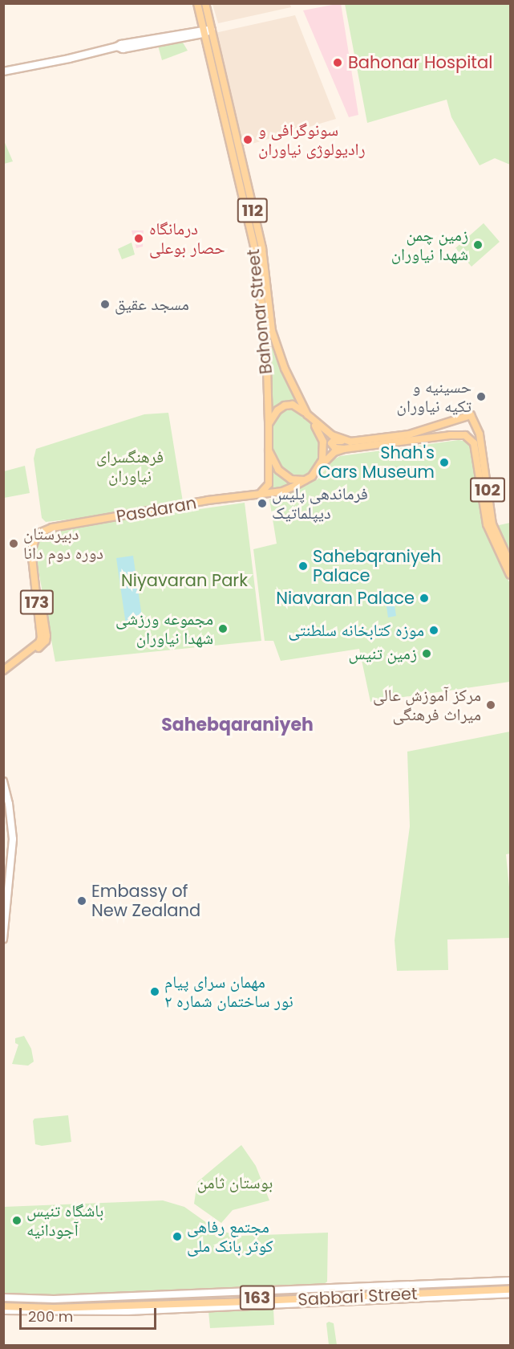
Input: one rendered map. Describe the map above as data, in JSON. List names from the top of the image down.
{
  "streets": {
    "main road": [
      "112",
      "Bahonar Street",
      "102",
      "Pasdaran",
      "173",
      "Sabbari Street",
      "163"
    ]
  },
  "crossings": [
    ["Bahonar Street", "102"],
    ["Bahonar Street", "Pasdaran"],
    ["Pasdaran", "173"]
  ],
  "districts": ["Sahebqaraniyeh"],
  "parks": ["فرهنگسرای نیاوران", "Niyavaran Park", "بوستان ثامن"],
  "places": [
    "Bahonar Hospital",
    "سونوگرافی و رادیولوژی نیاوران",
    "درمانگاه حصار بوعلی",
    "زمین چمن شهدا نیاوران",
    "مسجد عقیق",
    "حسینیه و تکیه نیاوران",
    "Shah's Cars Museum",
    "فرماندهی پلیس دیپلماتیک",
    "دبیرستان دوره دوم دانا",
    "Sahebqraniyeh Palace",
    "Niavaran Palace",
    "مجموعه ورزشی شهدا نیاوران",
    "موزه کتابخانه سلطنتی",
    "زمین تنیس",
    "مرکز آموزش عالی میراث فرهنگی",
    "Embassy of New Zealand",
    "مهمان سرای پیام نور ساختمان شماره ۲",
    "باشگاه تنیس آجودانیه",
    "مجتمع رفاهی کوثر بانک ملی"
  ],
  "scale_bar": "200 m"
}
